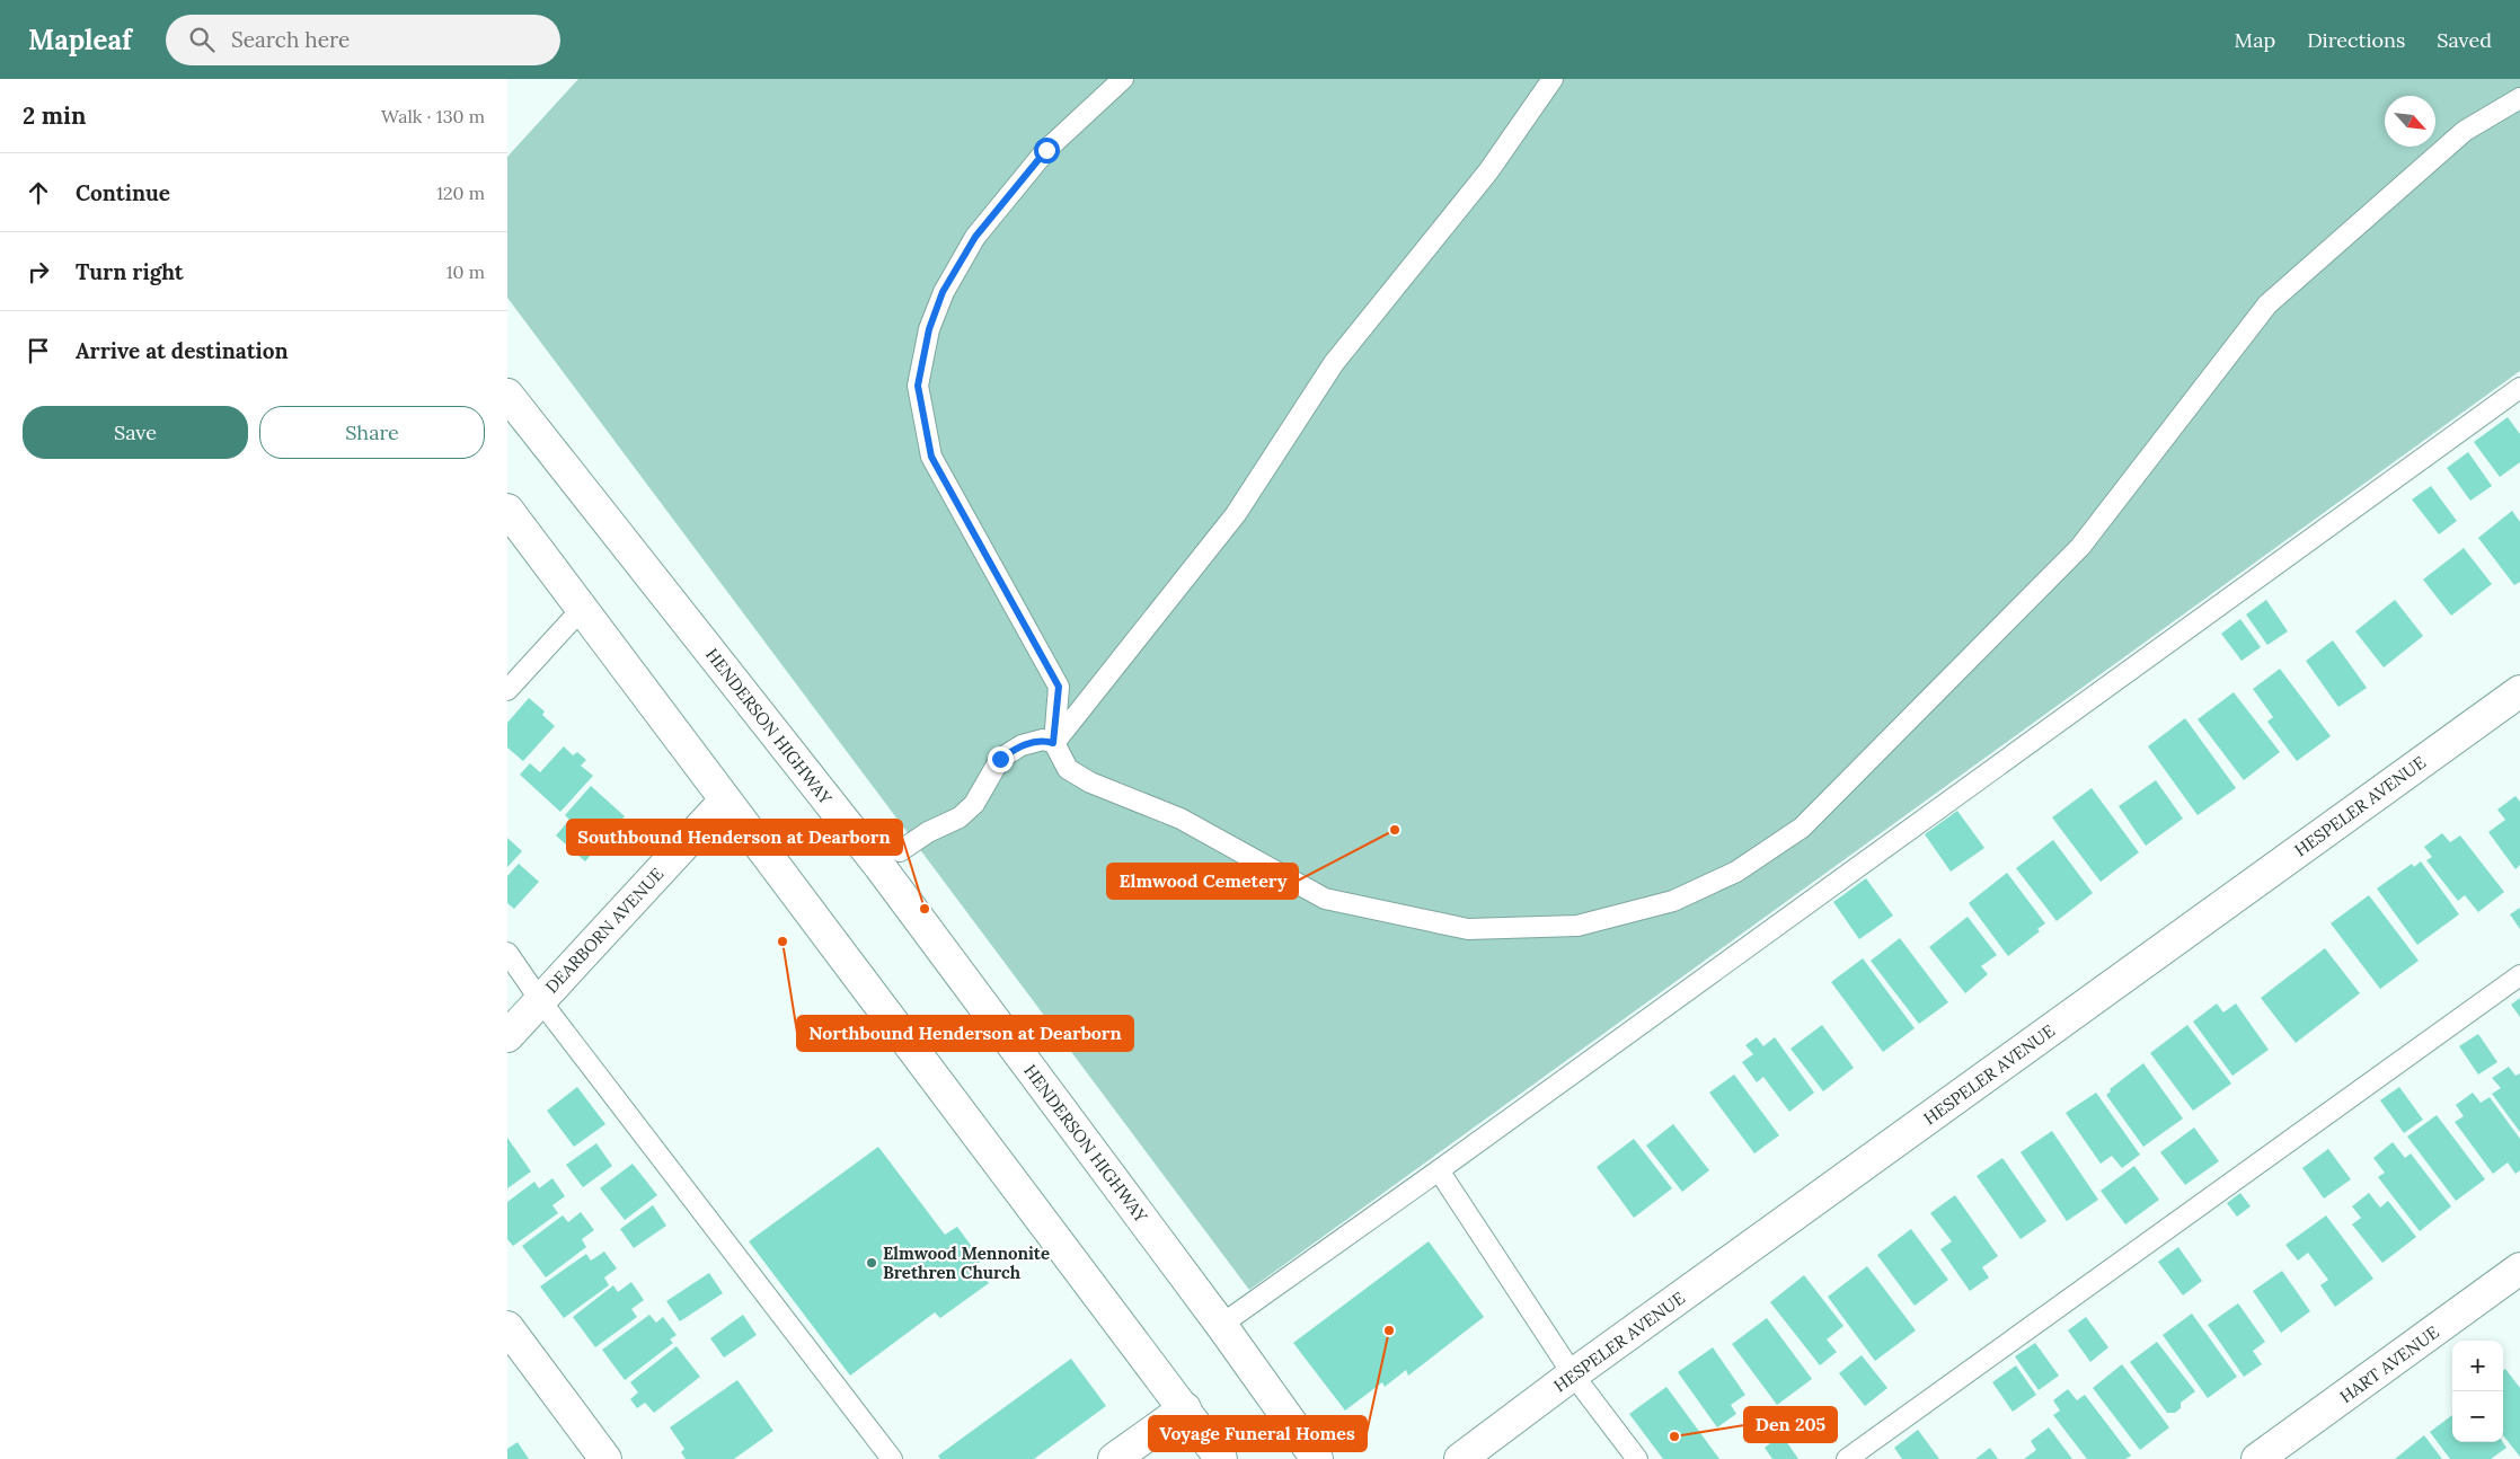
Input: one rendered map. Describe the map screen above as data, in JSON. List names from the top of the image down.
{
  "streets": {
    "main road": [
      "HENDERSON HIGHWAY",
      "HESPELER AVENUE",
      "DEARBORN AVENUE",
      "HART AVENUE"
    ]
  },
  "places": [
    "Elmwood Cemetery",
    "Southbound Henderson at Dearborn",
    "Northbound Henderson at Dearborn",
    "Elmwood Mennonite Brethren Church",
    "Voyage Funeral Homes",
    "Den 205"
  ],
  "north": "bottom right",
  "page": {
    "header": "Mapleaf",
    "search": "Search here",
    "nav": ["Map", "Directions", "Saved"],
    "heading": ["2 min", "Walk · 130 m"],
    "list": [
      ["Continue", "120 m"],
      ["Turn right", "10 m"],
      "Arrive at destination"
    ],
    "buttons": ["Save", "Share"],
    "map_buttons": ["+", "−"]
  }
}
